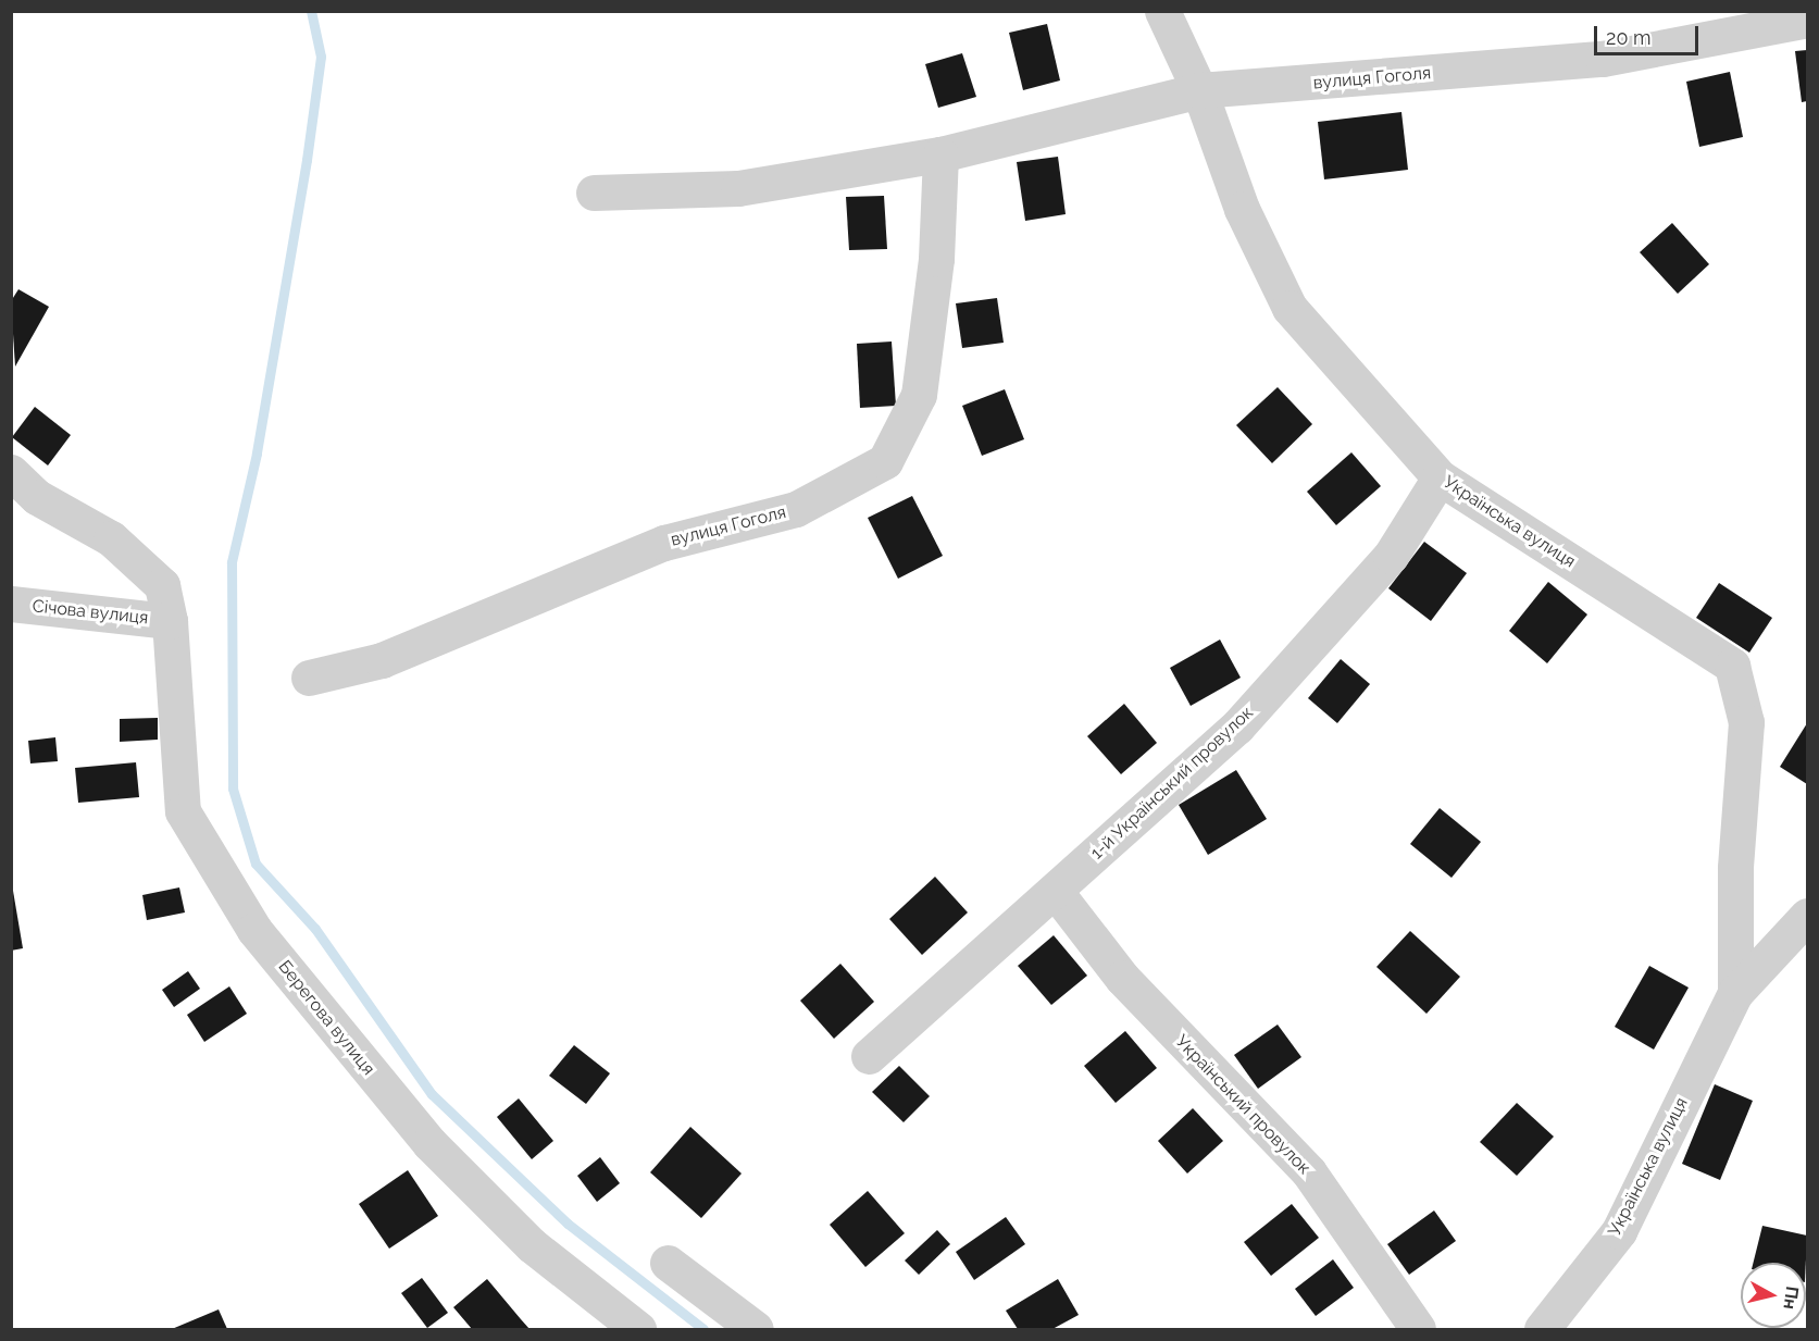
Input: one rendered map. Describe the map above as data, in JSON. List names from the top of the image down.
{
  "streets": {
    "street": [
      "вулиця Гоголя",
      "Українська вулиця",
      "Січова вулиця",
      "1-й Український провулок",
      "Берегова вулиця",
      "Український провулок"
    ]
  },
  "crossings": [
    ["вулиця Гоголя", "Українська вулиця"],
    ["Українська вулиця", "1-й Український провулок"],
    ["Січова вулиця", "Берегова вулиця"],
    ["1-й Український провулок", "Український провулок"]
  ],
  "scale_bar": "20 m",
  "north": "right"
}
